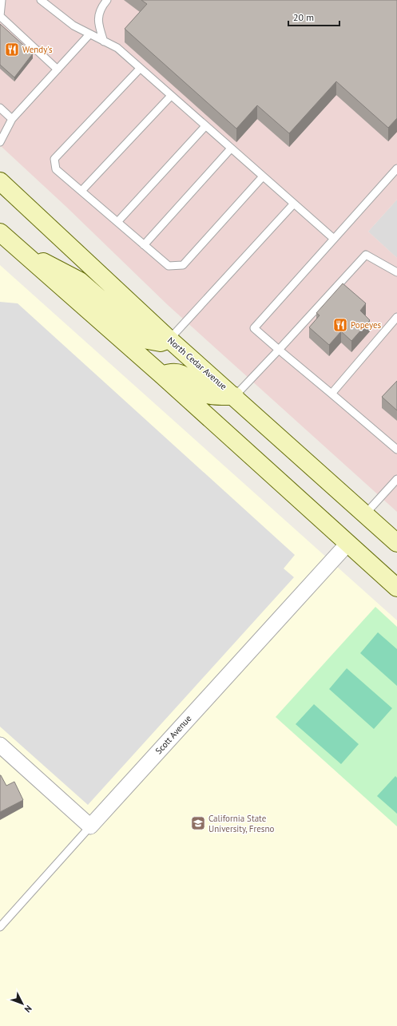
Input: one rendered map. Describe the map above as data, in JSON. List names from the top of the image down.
{
  "streets": {
    "main road": ["North Cedar Avenue"],
    "street": ["Scott Avenue"]
  },
  "places": {
    "restaurant": ["Wendy's", "Popeyes"],
    "school or university": ["California State University, Fresno"]
  },
  "scale_bar": "20 m",
  "north": "bottom right"
}
